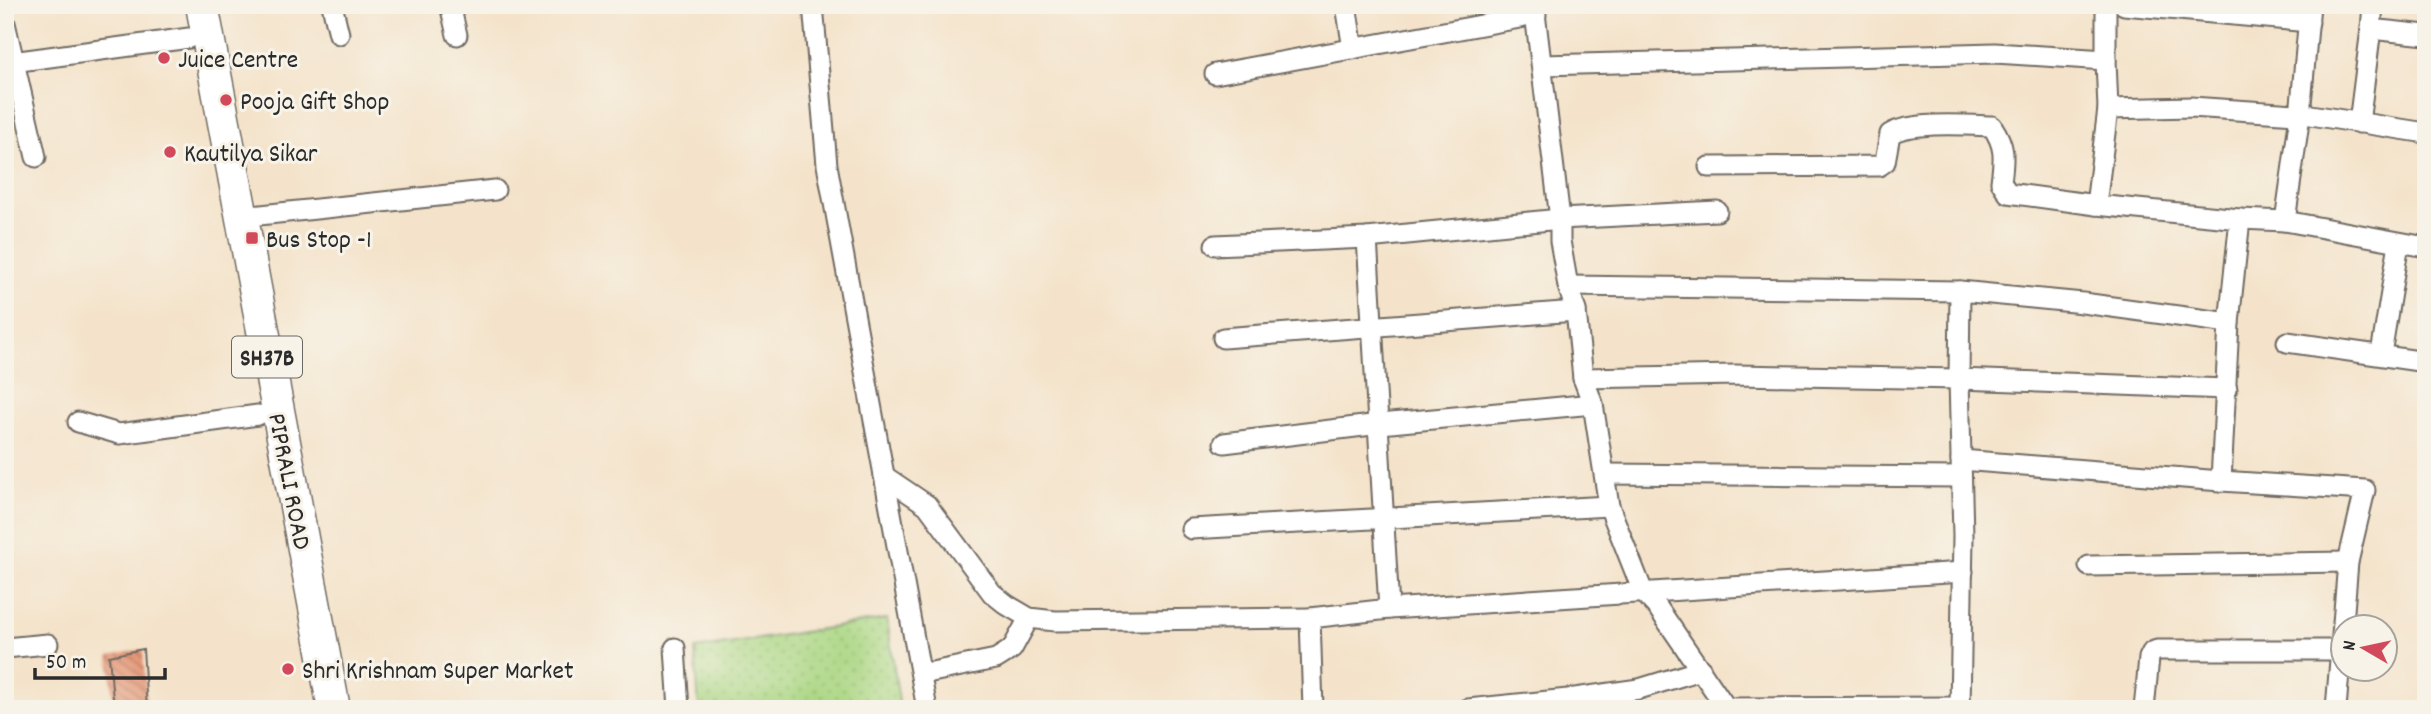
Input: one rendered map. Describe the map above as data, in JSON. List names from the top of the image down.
{
  "streets": {
    "main road": ["SH37B", "PIPRALI ROAD"]
  },
  "places": {
    "other": [
      "Juice Centre",
      "Pooja Gift Shop",
      "Kautilya Sikar",
      "Shri Krishnam Super Market"
    ],
    "transit": ["Bus Stop -1"]
  },
  "scale_bar": "50 m",
  "north": "left"
}
